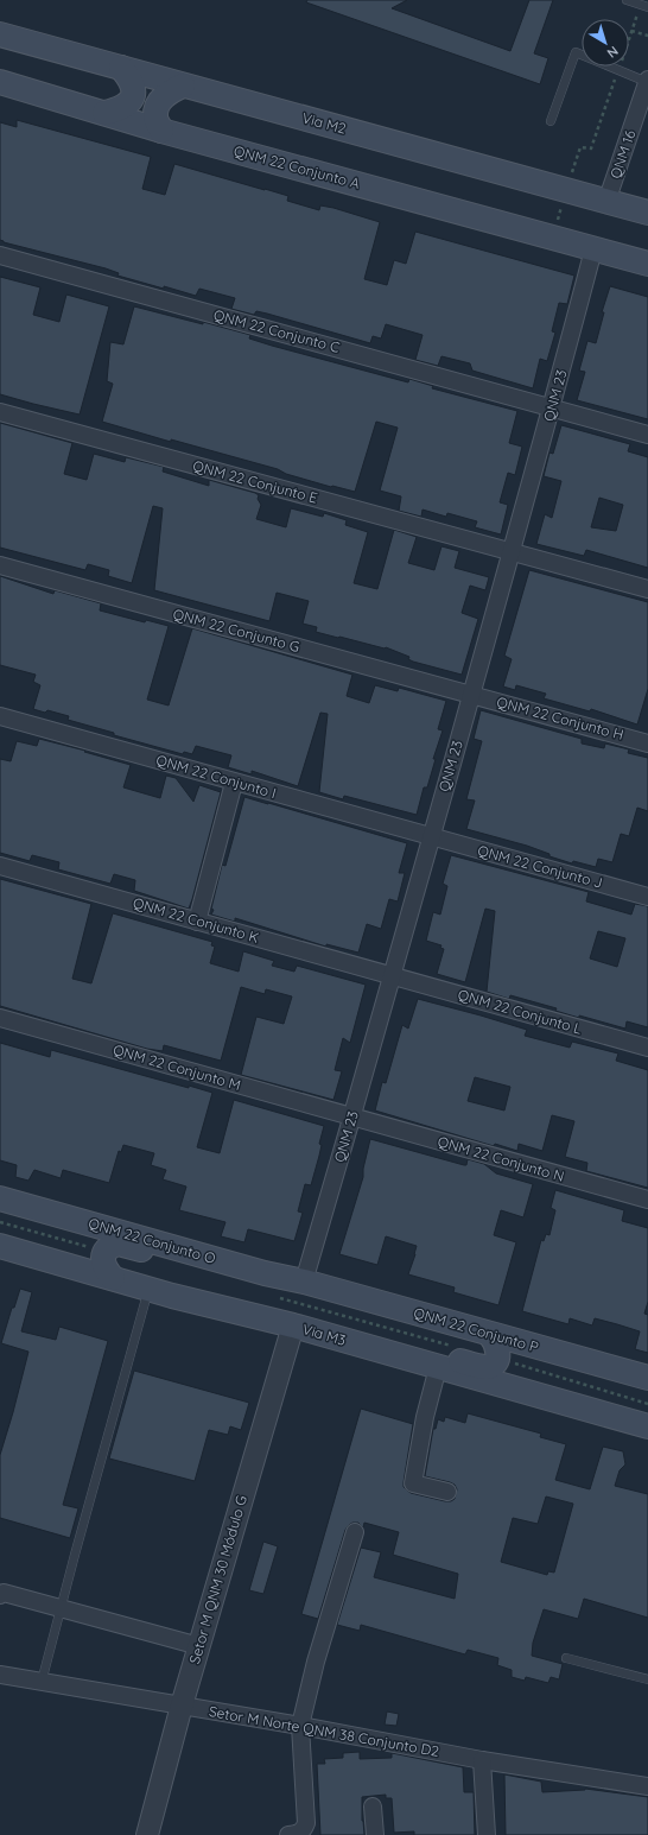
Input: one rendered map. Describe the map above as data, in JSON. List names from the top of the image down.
{
  "streets": {
    "main road": [
      "Via M2",
      "QNM 22 Conjunto A",
      "QNM 22 Conjunto O",
      "QNM 22 Conjunto P",
      "Via M3"
    ],
    "street": [
      "QNM 16",
      "QNM 22 Conjunto C",
      "QNM 23",
      "QNM 22 Conjunto E",
      "QNM 22 Conjunto G",
      "QNM 22 Conjunto H",
      "QNM 22 Conjunto I",
      "QNM 22 Conjunto J",
      "QNM 22 Conjunto K",
      "QNM 22 Conjunto L",
      "QNM 22 Conjunto M",
      "QNM 22 Conjunto N",
      "Setor M QNM 30 Módulo G",
      "Setor M Norte QNM 38 Conjunto D2"
    ]
  },
  "crossings": [
    ["Via M2", "QNM 16"],
    ["QNM 22 Conjunto A", "QNM 23"],
    ["QNM 22 Conjunto C", "QNM 23"],
    ["QNM 23", "QNM 22 Conjunto E"],
    ["QNM 23", "QNM 22 Conjunto G"],
    ["QNM 23", "QNM 22 Conjunto H"],
    ["QNM 23", "QNM 22 Conjunto I"],
    ["QNM 23", "QNM 22 Conjunto J"],
    ["QNM 23", "QNM 22 Conjunto K"],
    ["QNM 23", "QNM 22 Conjunto L"],
    ["QNM 23", "QNM 22 Conjunto M"],
    ["QNM 23", "QNM 22 Conjunto N"],
    ["QNM 23", "QNM 22 Conjunto O"],
    ["QNM 23", "QNM 22 Conjunto P"],
    ["QNM 22 Conjunto G", "QNM 22 Conjunto H"],
    ["QNM 22 Conjunto I", "QNM 22 Conjunto J"],
    ["QNM 22 Conjunto K", "QNM 22 Conjunto L"],
    ["QNM 22 Conjunto M", "QNM 22 Conjunto N"],
    ["QNM 22 Conjunto O", "QNM 22 Conjunto P"],
    ["Via M3", "Setor M QNM 30 Módulo G"],
    ["Setor M QNM 30 Módulo G", "Setor M Norte QNM 38 Conjunto D2"]
  ],
  "north": "bottom right"
}
